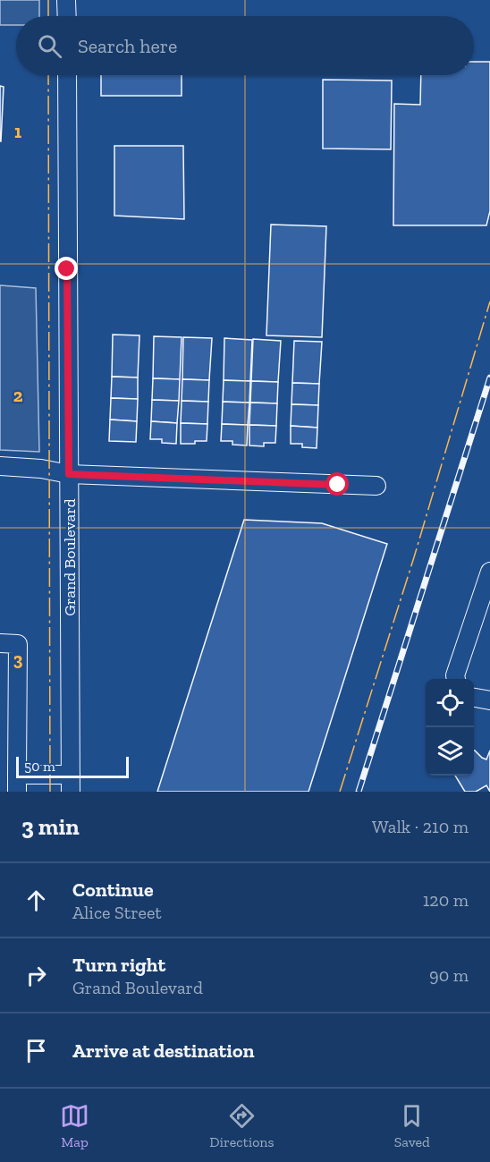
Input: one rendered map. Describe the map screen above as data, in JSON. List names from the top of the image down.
{
  "streets": {
    "street": ["Grand Boulevard"]
  },
  "scale_bar": "50 m",
  "page": {
    "search": "Search here",
    "scale": "50 m",
    "heading": ["3 min", "Walk · 210 m"],
    "list": [
      ["Continue", "Alice Street", "120 m"],
      ["Turn right", "Grand Boulevard", "90 m"],
      "Arrive at destination"
    ],
    "nav": ["Map", "Directions", "Saved"]
  },
  "grid": {
    "rows": ["1", "2", "3"]
  }
}
